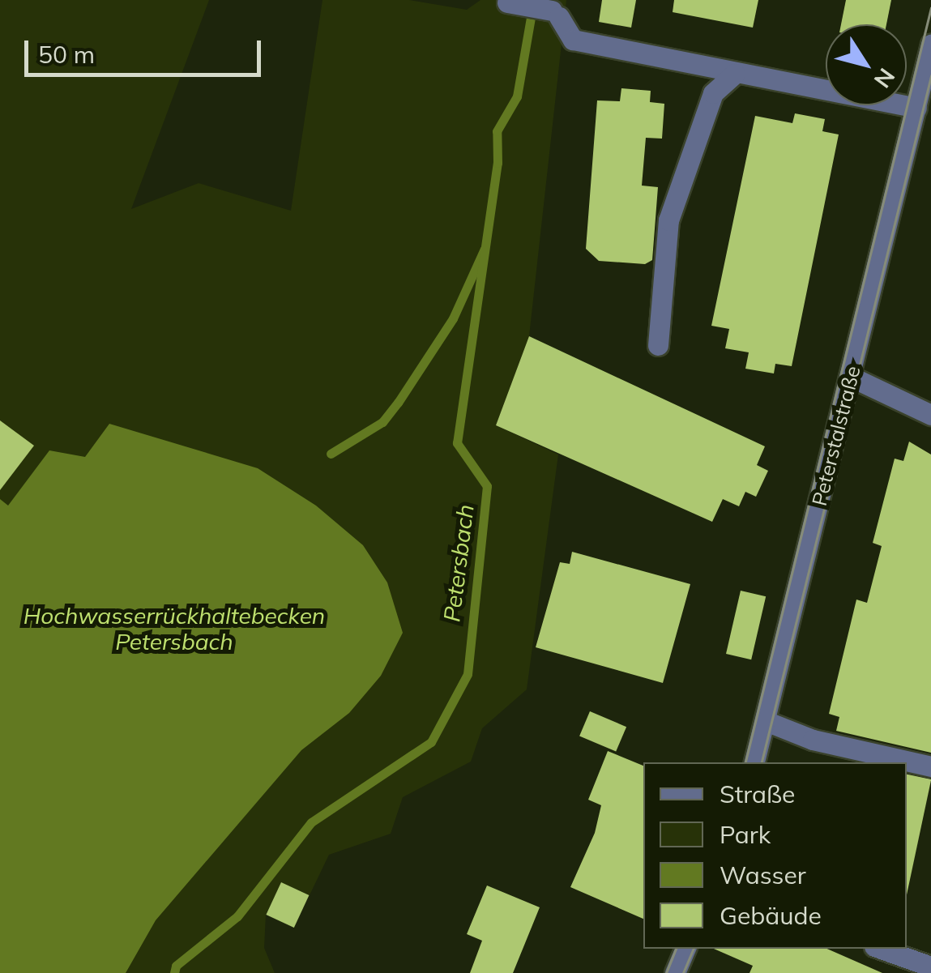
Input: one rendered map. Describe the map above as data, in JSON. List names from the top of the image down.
{
  "streets": {
    "street": ["Peterstalstraße"]
  },
  "water": ["Petersbach", "Hochwasserrückhaltebecken Petersbach"],
  "legend": [
    "Straße",
    "Park",
    "Wasser",
    "Gebäude"
  ],
  "scale_bar": "50 m",
  "north": "bottom right"
}
